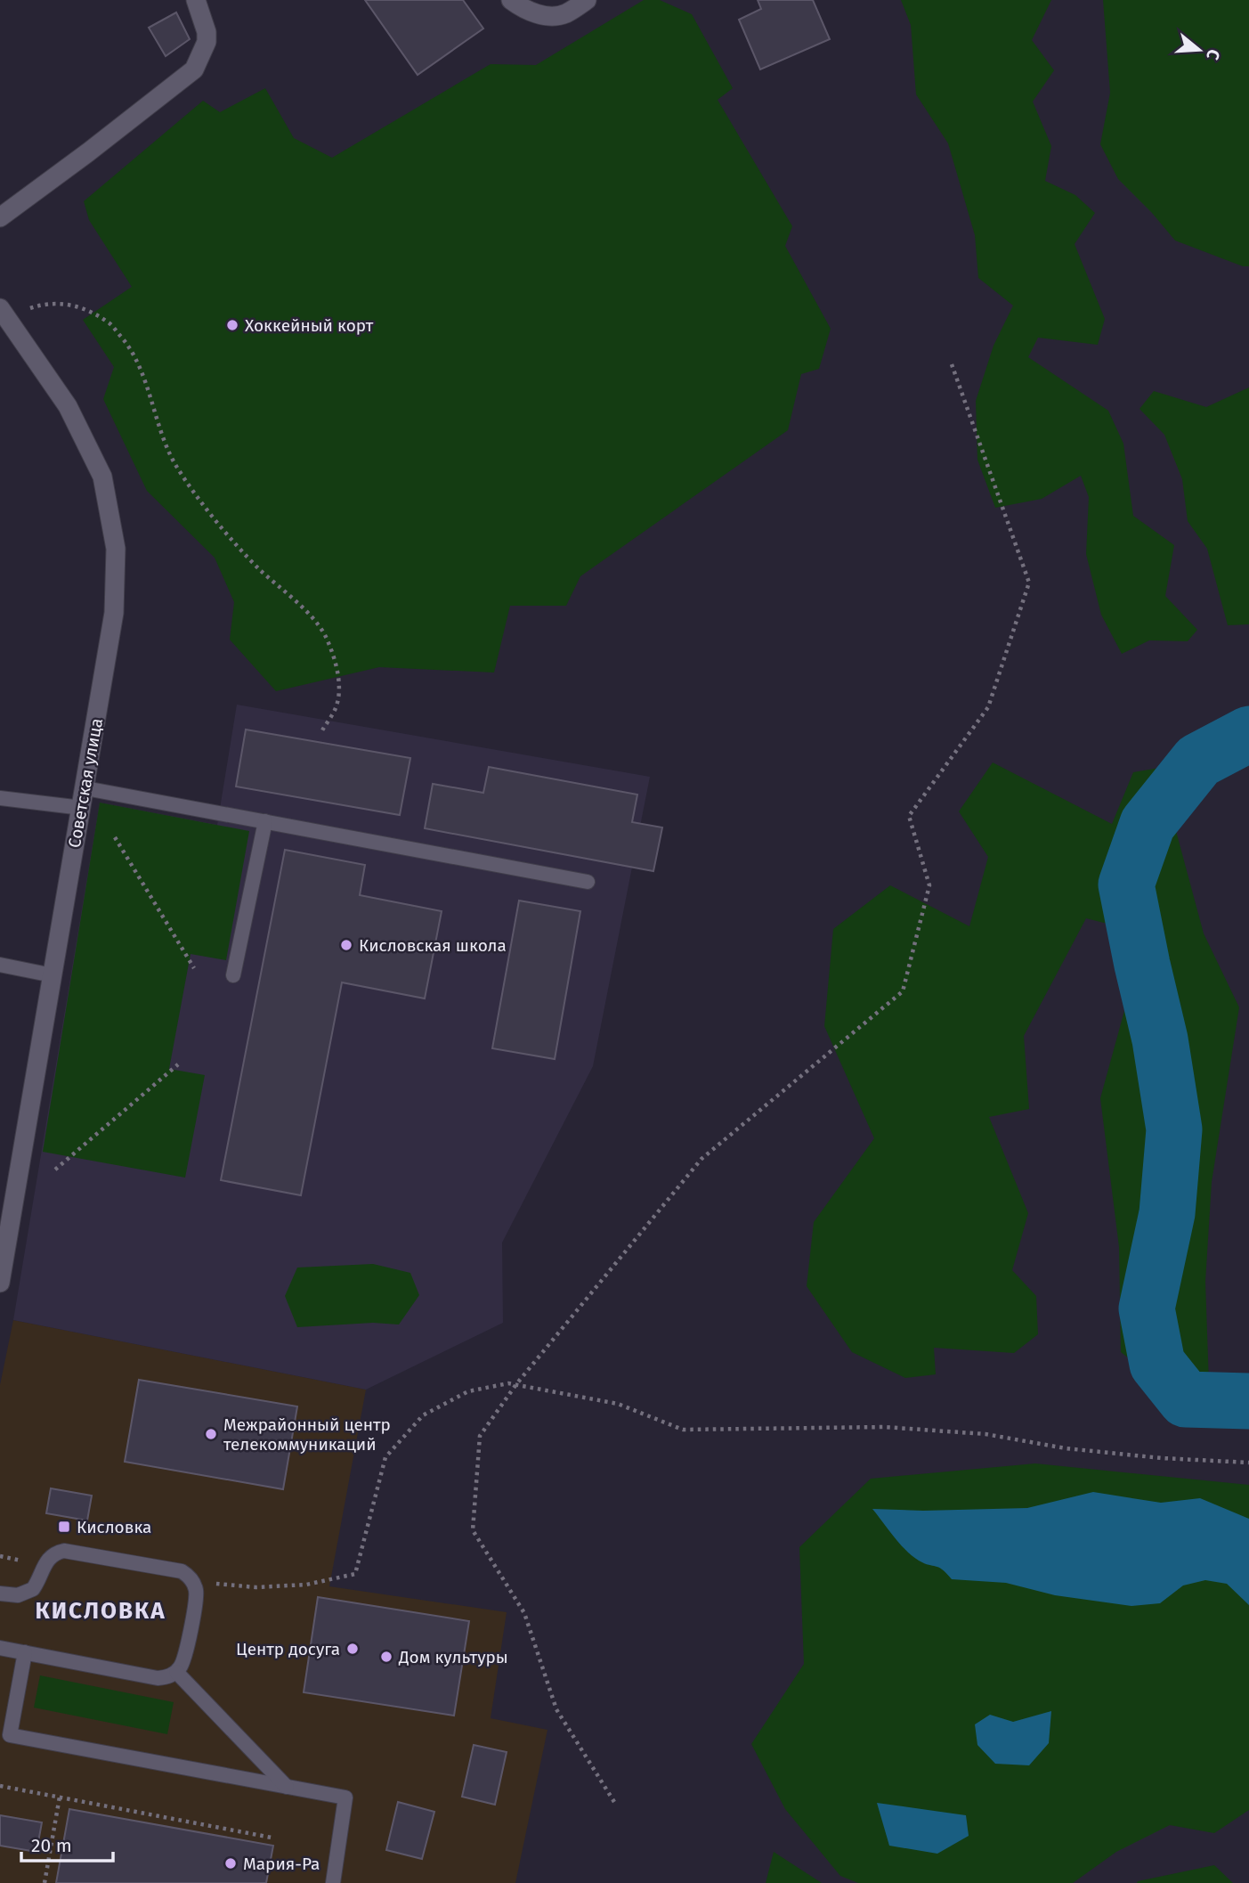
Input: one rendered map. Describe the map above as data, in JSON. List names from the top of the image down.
{
  "streets": {
    "street": ["Советская улица"]
  },
  "districts": ["КИСЛОВКА"],
  "places": {
    "other": [
      "Хоккейный корт",
      "Кисловская школа",
      "Межрайонный центр телекоммуникаций",
      "Центр досуга",
      "Дом культуры",
      "Мария-Ра"
    ],
    "transit": ["Кисловка"]
  },
  "scale_bar": "20 m",
  "north": "right"
}
